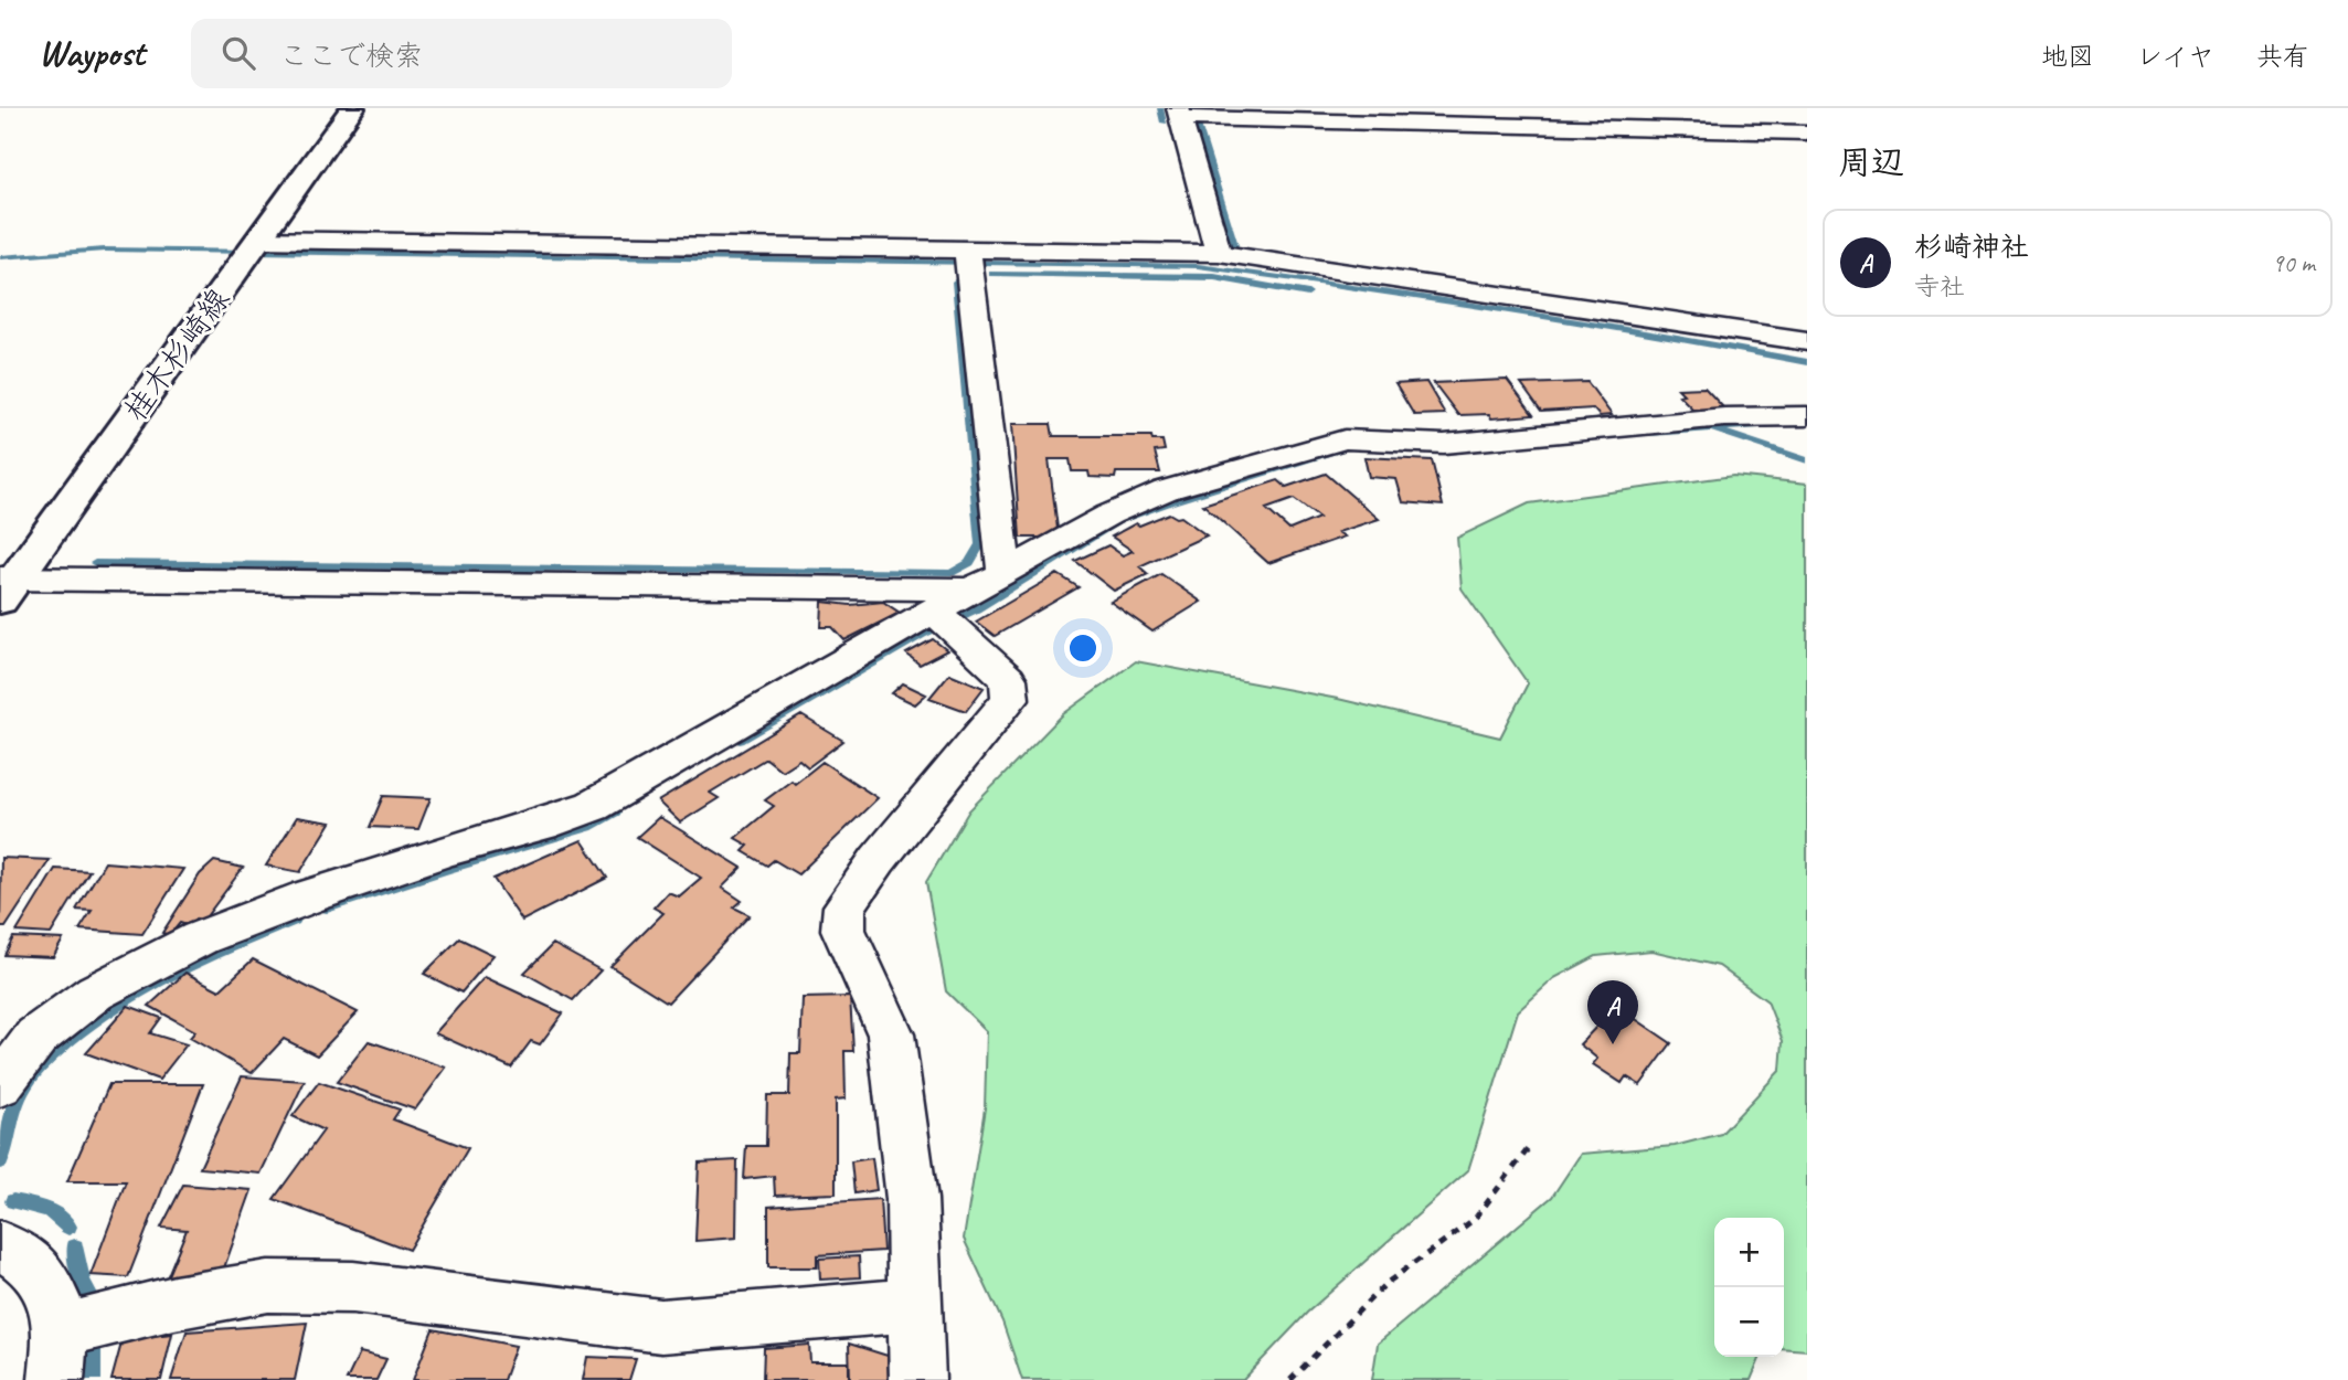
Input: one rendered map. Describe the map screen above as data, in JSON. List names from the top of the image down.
{
  "streets": {
    "street": ["桂木杉崎線"]
  },
  "page": {
    "header": "Waypost",
    "search": "ここで検索",
    "nav": ["地図", "レイヤ", "共有"],
    "heading": "周辺",
    "list": [
      {
        "mark": "A",
        "name": "杉崎神社",
        "note": "寺社",
        "value": "90 m"
      }
    ],
    "pins": "A",
    "map_buttons": ["+", "−"]
  }
}
